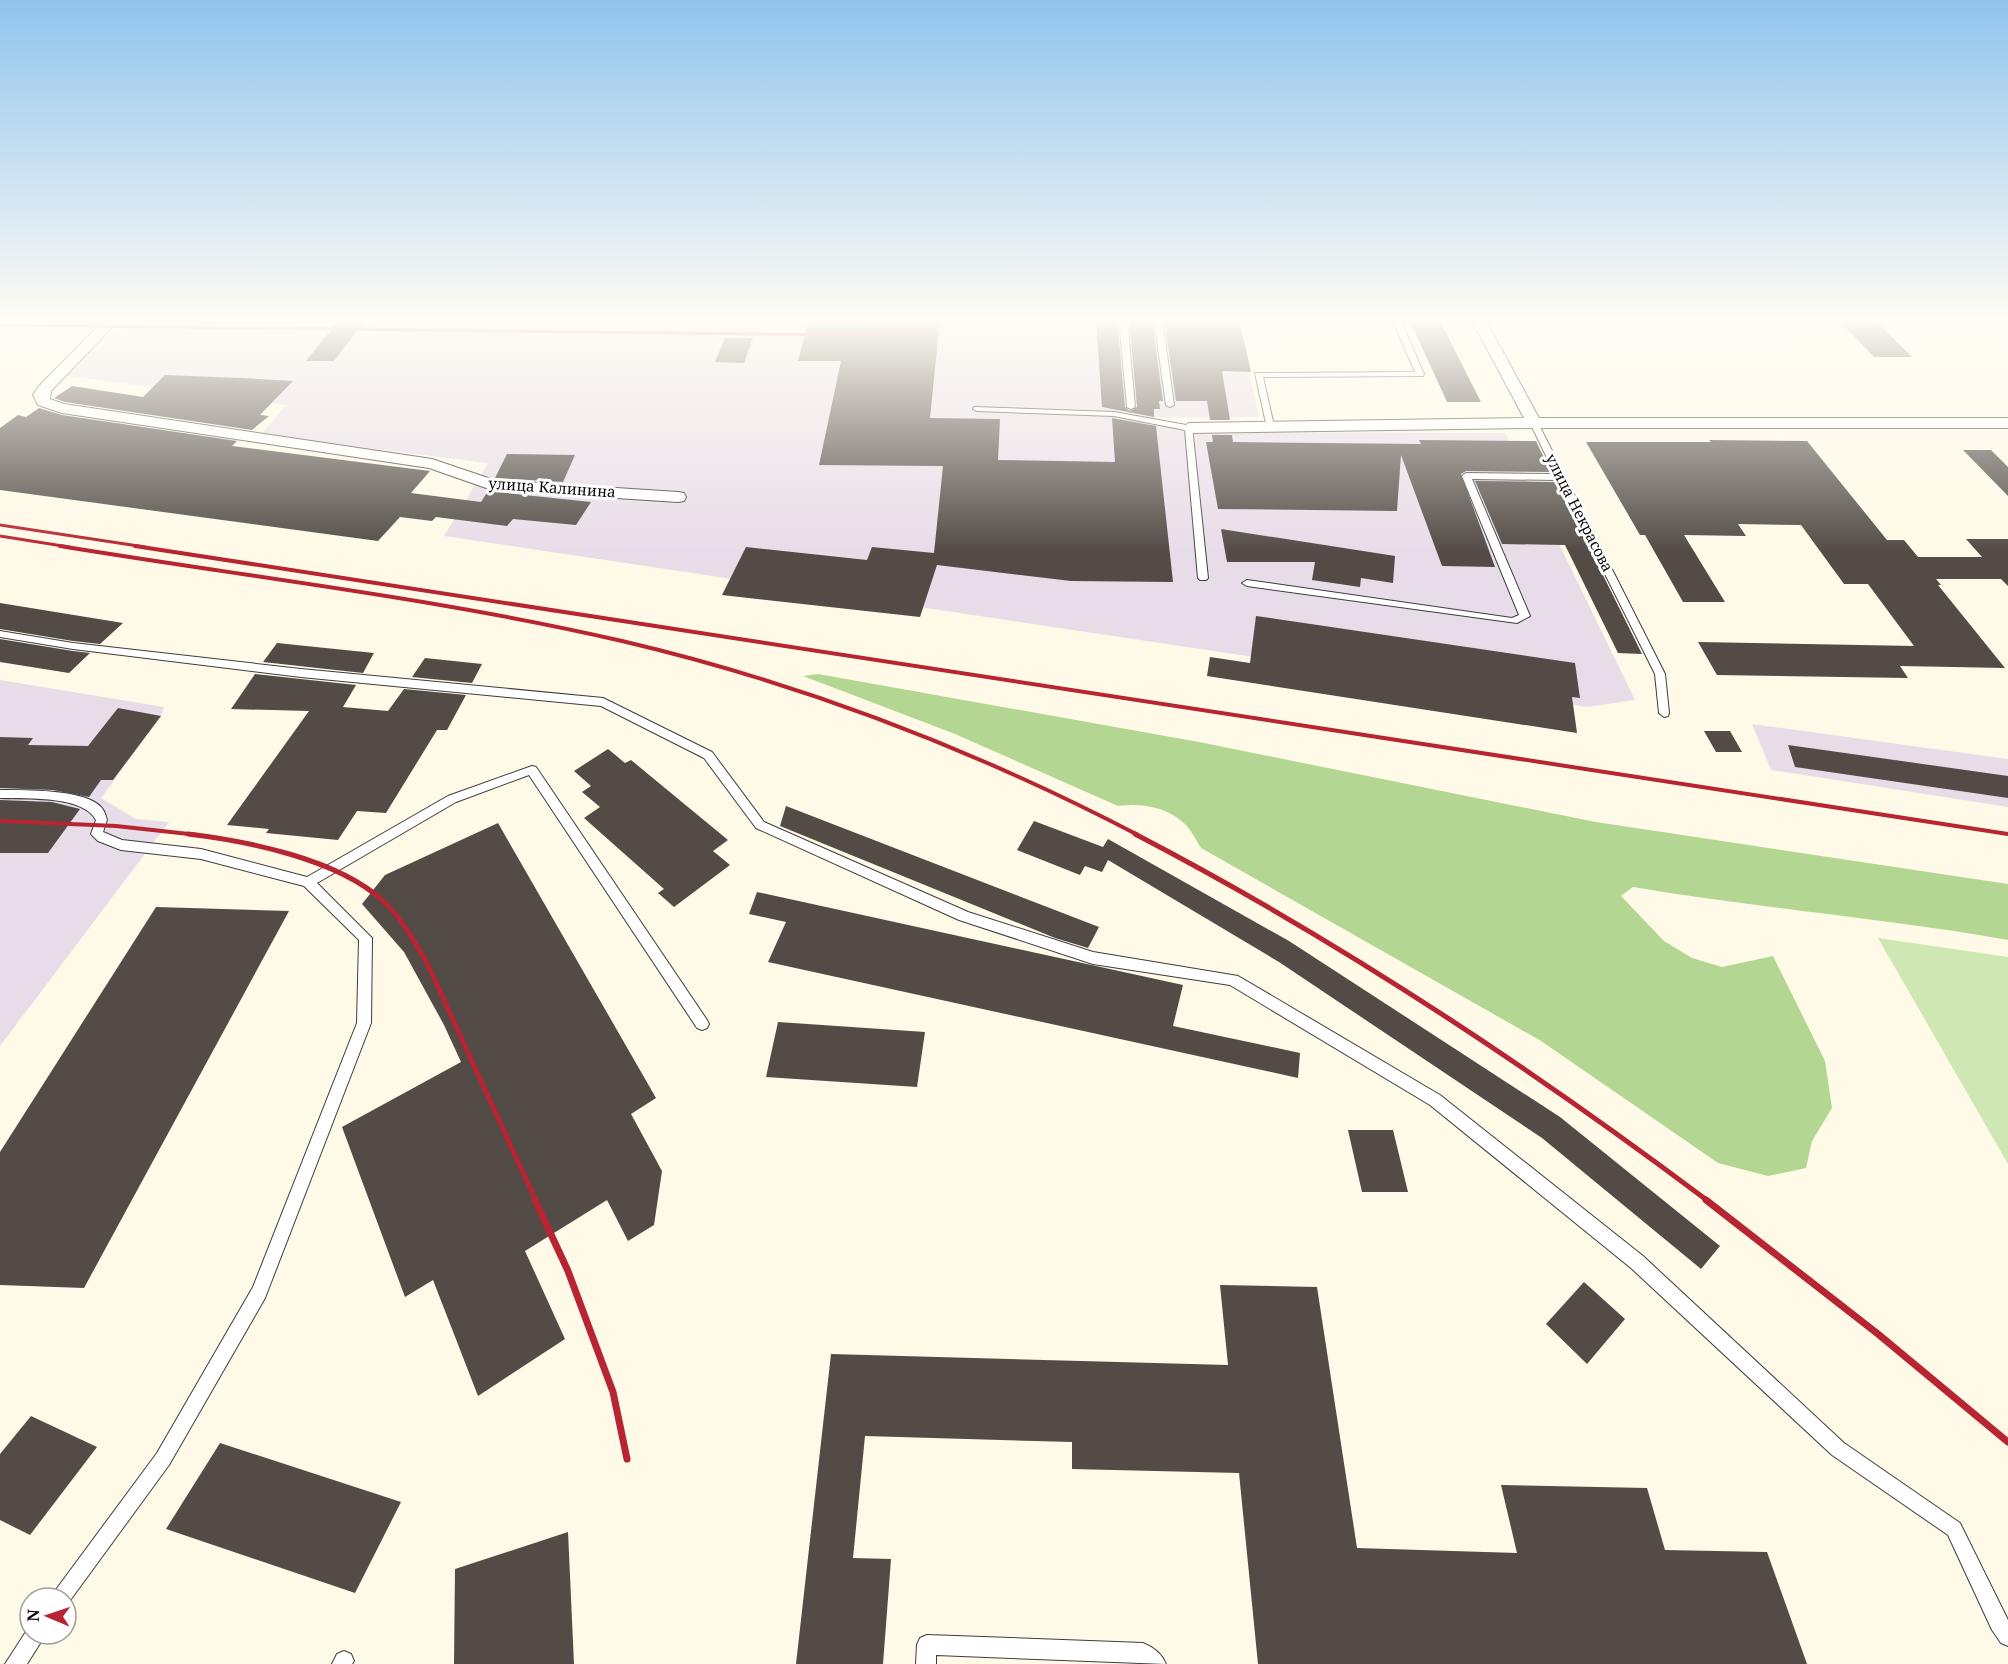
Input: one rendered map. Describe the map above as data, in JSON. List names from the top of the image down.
{
  "streets": {
    "street": ["улица Калинина", "улица Некрасова"]
  },
  "north": "left"
}
